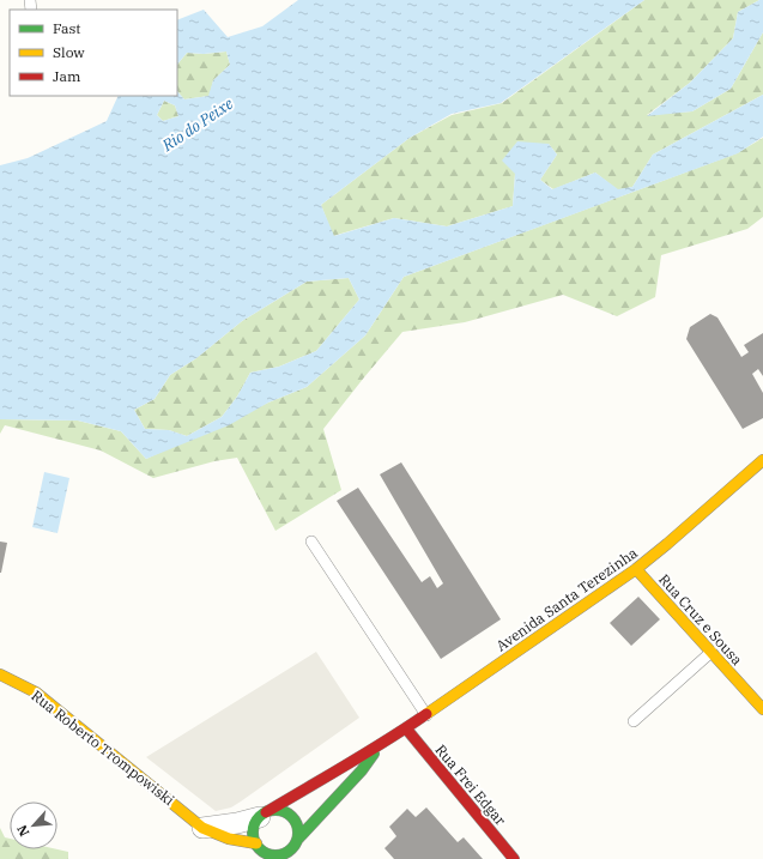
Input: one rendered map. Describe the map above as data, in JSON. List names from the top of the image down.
{
  "streets": {
    "main road": [
      "Avenida Santa Terezinha",
      "Rua Cruz e Sousa",
      "Rua Roberto Trompowiski",
      "Rua Frei Edgar"
    ]
  },
  "crossings": [
    ["Avenida Santa Terezinha", "Rua Cruz e Sousa"],
    ["Avenida Santa Terezinha", "Rua Roberto Trompowiski"],
    ["Avenida Santa Terezinha", "Rua Frei Edgar"]
  ],
  "water": ["Rio do Peixe"],
  "legend": ["Fast", "Slow", "Jam"],
  "north": "bottom left"
}
